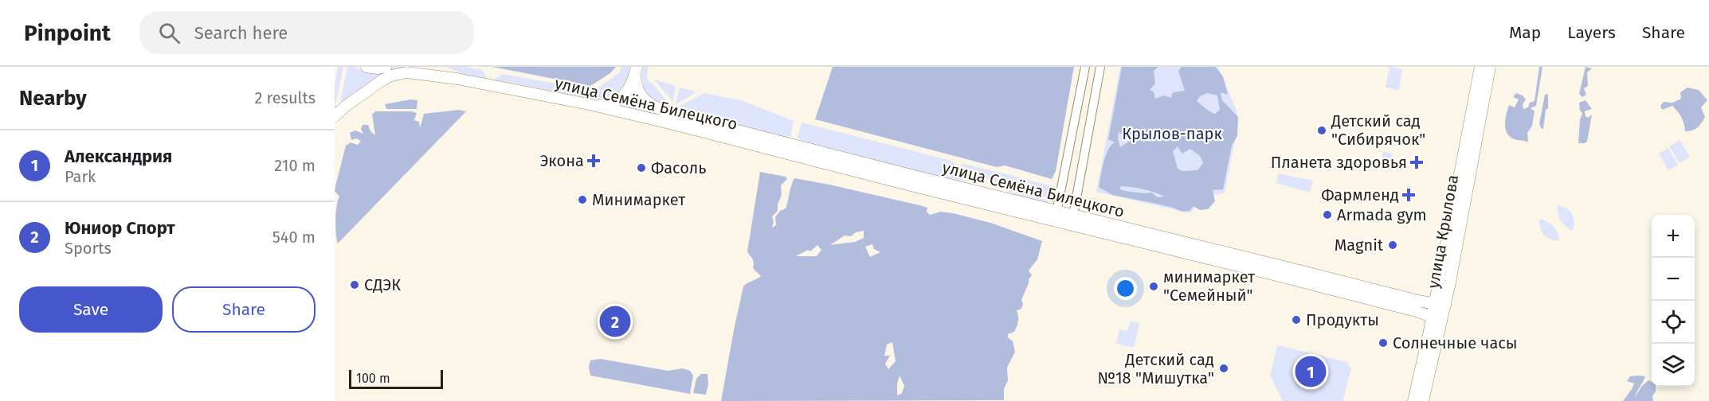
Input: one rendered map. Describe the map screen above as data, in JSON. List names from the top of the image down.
{
  "streets": {
    "main road": ["улица Семёна Билецкого", "улица Крылова"]
  },
  "crossings": [
    ["улица Семёна Билецкого", "улица Крылова"]
  ],
  "parks": ["Крылов-парк"],
  "places": {
    "other": [
      "Детский сад \"Сибирячок\"",
      "Фасоль",
      "Минимаркет",
      "Armada gym",
      "Magnit",
      "СДЭК",
      "минимаркет \"Семейный\"",
      "Продукты",
      "Солнечные часы",
      "Детский сад №18 \"Мишутка\""
    ],
    "health": ["Экона", "Планета здоровья", "Фармленд"]
  },
  "scale_bar": "100 m",
  "page": {
    "header": "Pinpoint",
    "search": "Search here",
    "nav": ["Map", "Layers", "Share"],
    "heading": ["Nearby", "2 results"],
    "list": [
      {
        "mark": "1",
        "name": "Александрия",
        "note": "Park",
        "value": "210 m"
      },
      {
        "mark": "2",
        "name": "Юниор Спорт",
        "note": "Sports",
        "value": "540 m"
      }
    ],
    "map_buttons": ["+", "−"],
    "buttons": ["Save", "Share"],
    "pins": ["2", "1"],
    "scale": "100 m"
  }
}
